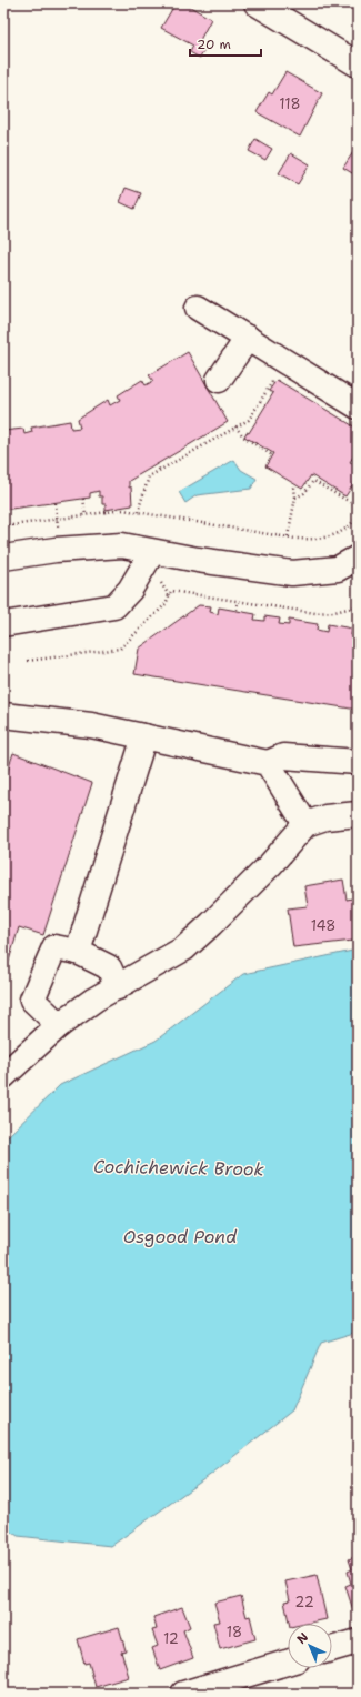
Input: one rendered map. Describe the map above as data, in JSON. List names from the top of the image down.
{
  "water": ["Cochichewick Brook", "Osgood Pond"],
  "house_numbers": [
    "118",
    "148",
    "22",
    "18",
    "12"
  ],
  "scale_bar": "20 m",
  "north": "top left"
}
